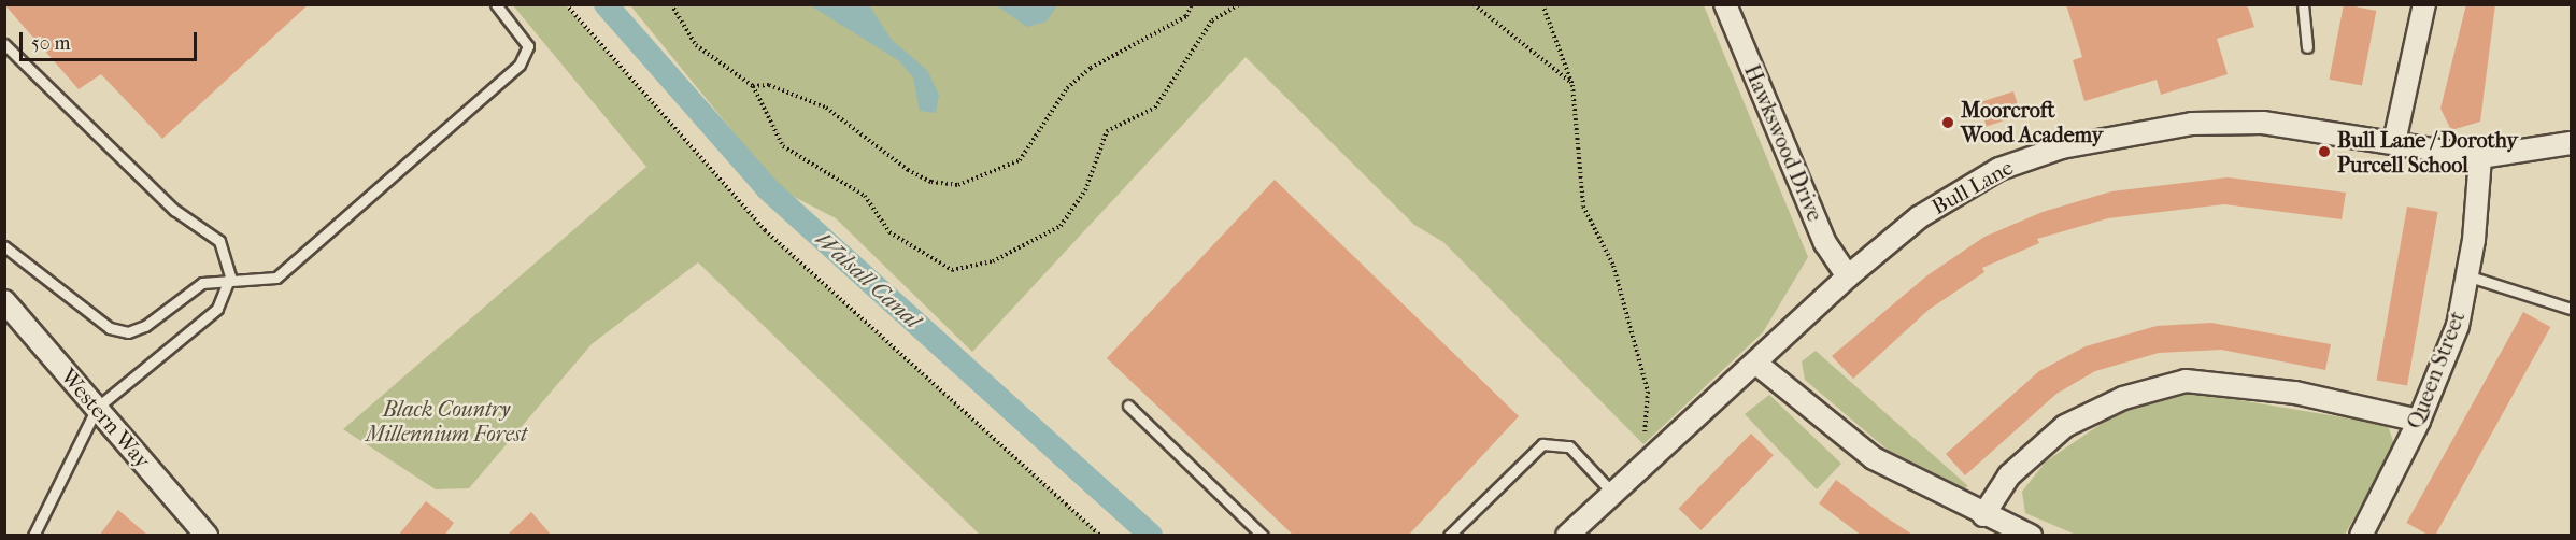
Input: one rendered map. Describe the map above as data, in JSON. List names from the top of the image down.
{
  "streets": {
    "street": [
      "Hawkswood Drive",
      "Bull Lane",
      "Queen Street",
      "Western Way"
    ]
  },
  "crossings": [
    ["Hawkswood Drive", "Bull Lane"],
    ["Bull Lane", "Queen Street"]
  ],
  "water": ["Walsall Canal"],
  "parks": ["Black Country Millennium Forest"],
  "places": ["Moorcroft Wood Academy", "Bull Lane / Dorothy Purcell School"],
  "scale_bar": "50 m"
}
